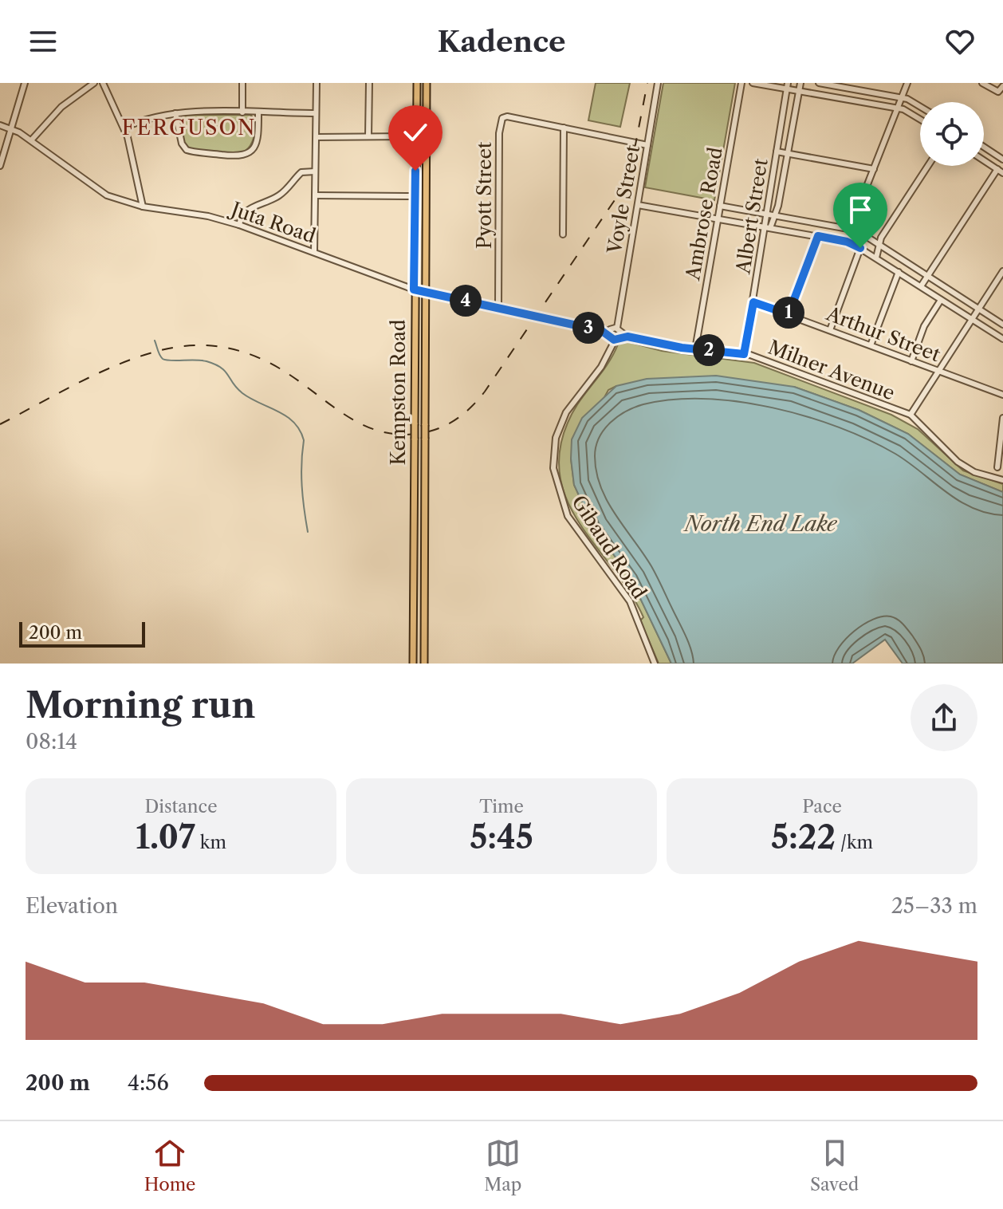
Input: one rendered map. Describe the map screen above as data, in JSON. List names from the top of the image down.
{
  "streets": {
    "main road": ["Kempston Road"],
    "street": [
      "Pyott Street",
      "Voyle Street",
      "Ambrose Road",
      "Albert Street",
      "Juta Road",
      "Arthur Street",
      "Milner Avenue",
      "Gibaud Road"
    ]
  },
  "crossings": [
    ["Pyott Street", "Voyle Street"],
    ["Pyott Street", "Milner Avenue"],
    ["Voyle Street", "Milner Avenue"],
    ["Voyle Street", "Gibaud Road"],
    ["Ambrose Road", "Milner Avenue"],
    ["Albert Street", "Arthur Street"],
    ["Albert Street", "Milner Avenue"],
    ["Juta Road", "Milner Avenue"],
    ["Juta Road", "Kempston Road"],
    ["Milner Avenue", "Kempston Road"],
    ["Milner Avenue", "Gibaud Road"]
  ],
  "districts": ["FERGUSON"],
  "water": ["North End Lake"],
  "scale_bar": "200 m",
  "page": {
    "header": "Kadence",
    "pins": [
      "4",
      "1",
      "3",
      "2"
    ],
    "scale": "200 m",
    "heading": ["Morning run", "08:14"],
    "stats": [
      ["Distance", "1.07 km"],
      ["Time", "5:45"],
      ["Pace", "5:22 /km"]
    ],
    "chart": ["Elevation", "25–33 m"],
    "list": [
      {
        "name": "200 m",
        "note": "4:56"
      }
    ],
    "tabs": ["Home", "Map", "Saved"]
  }
}
